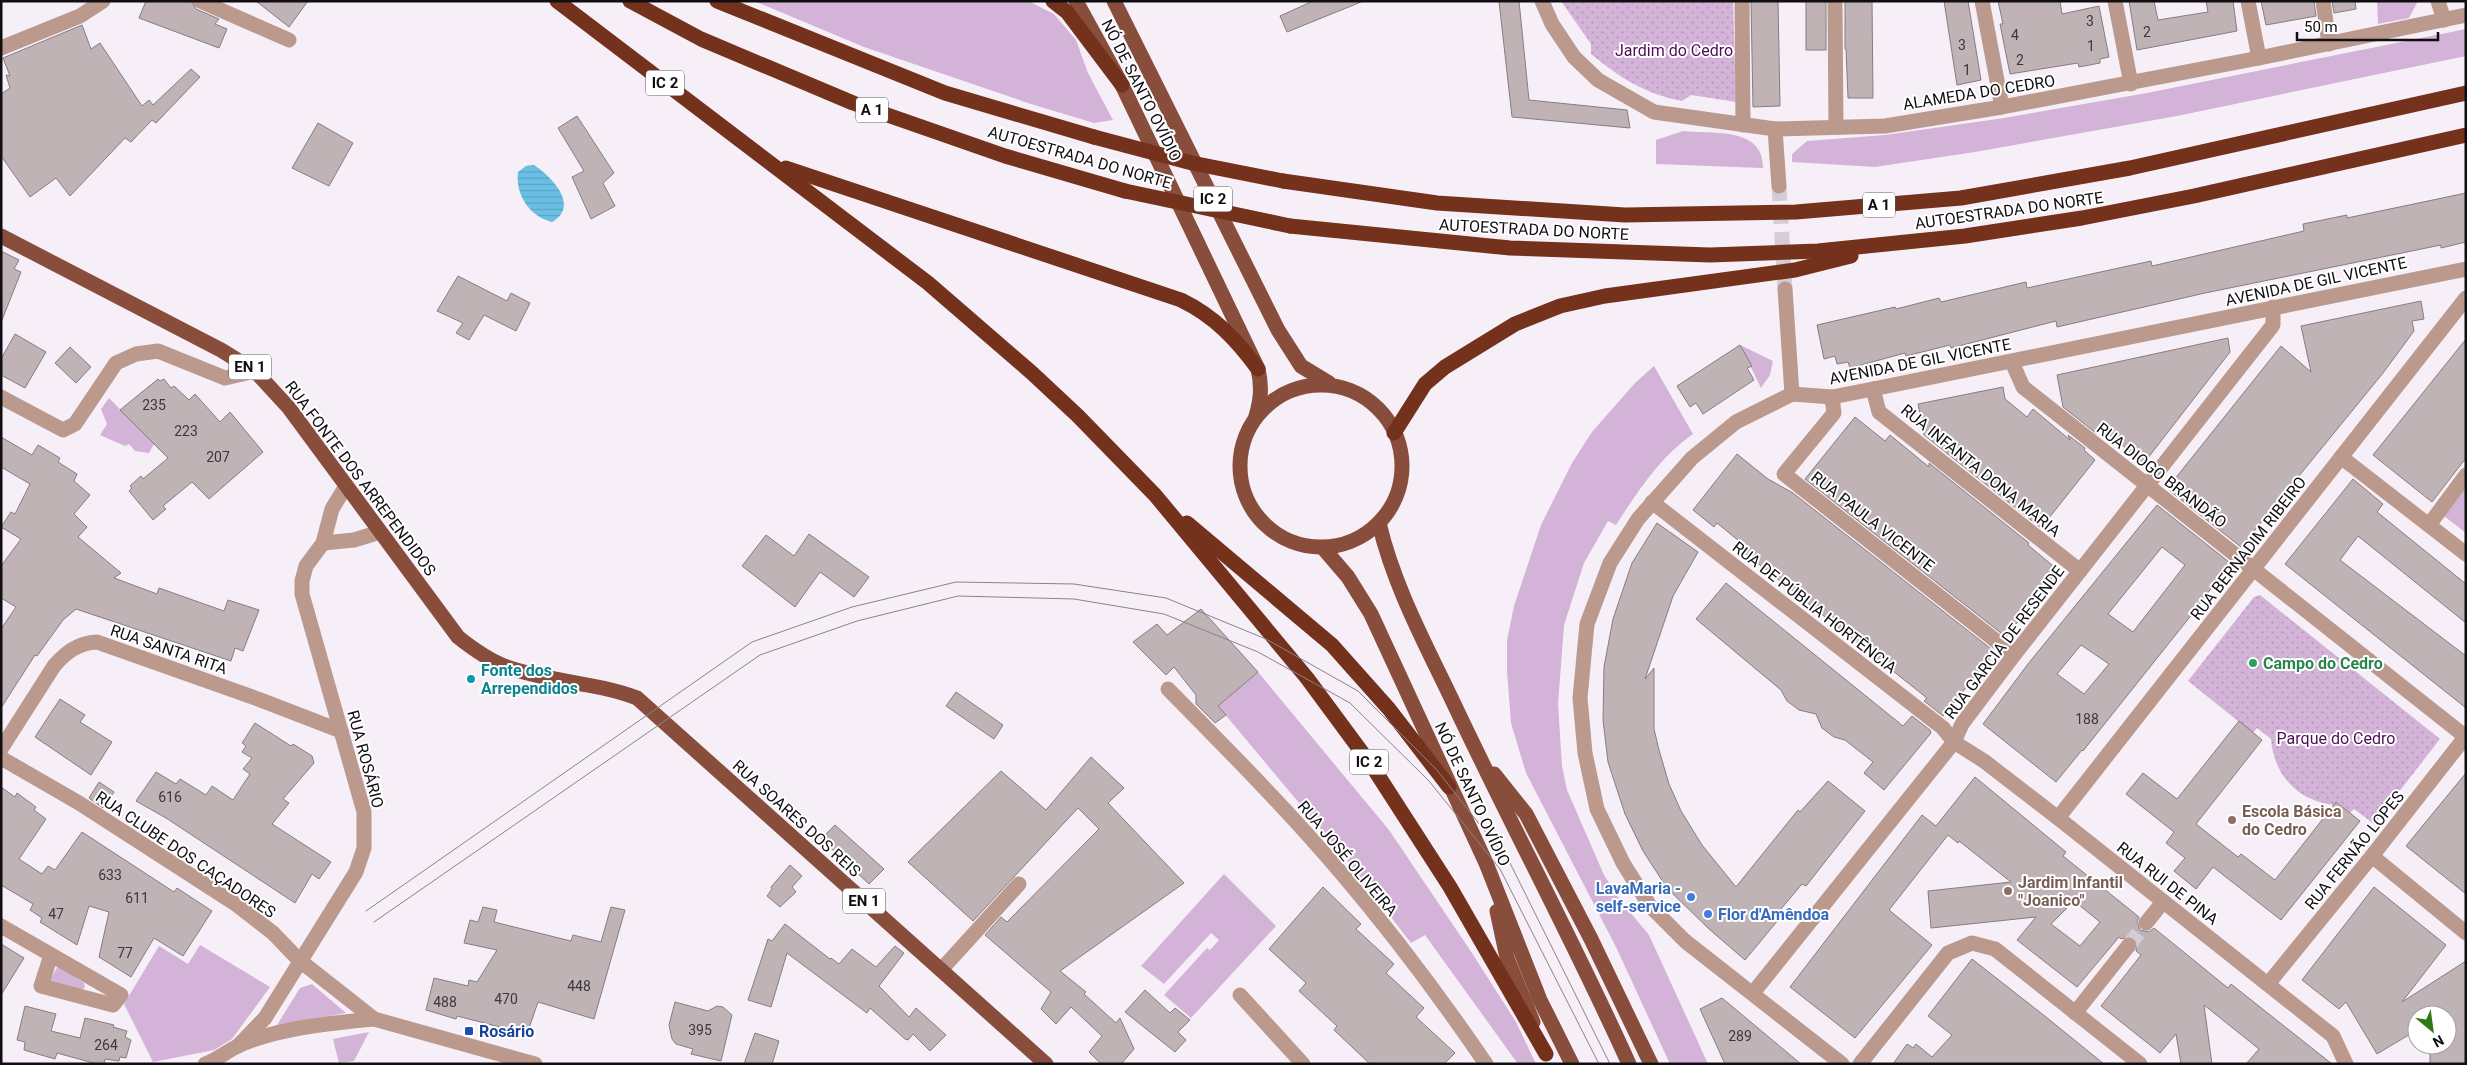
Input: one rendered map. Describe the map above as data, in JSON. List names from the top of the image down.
{
  "streets": {
    "highway": ["IC 2", "A 1", "AUTOESTRADA DO NORTE"],
    "main road": [
      "NÓ DE SANTO OVÍDIO",
      "EN 1",
      "RUA FONTE DOS ARREPENDIDOS",
      "RUA SOARES DOS REIS"
    ],
    "street": [
      "ALAMEDA DO CEDRO",
      "AVENIDA DE GIL VICENTE",
      "RUA INFANTA DONA MARIA",
      "RUA DIOGO BRANDÃO",
      "RUA PAULA VICENTE",
      "RUA BERNADIM RIBEIRO",
      "RUA DE PÚBLIA HORTÊNCIA",
      "RUA GARCIA DE RESENDE",
      "RUA SANTA RITA",
      "RUA ROSÁRIO",
      "RUA FERNÃO LOPES",
      "RUA CLUBE DOS CAÇADORES",
      "RUA JOSÉ OLIVEIRA",
      "RUA RUI DE PINA"
    ]
  },
  "crossings": [
    ["IC 2", "NÓ DE SANTO OVÍDIO"],
    ["AVENIDA DE GIL VICENTE", "RUA INFANTA DONA MARIA"],
    ["AVENIDA DE GIL VICENTE", "RUA DIOGO BRANDÃO"],
    ["AVENIDA DE GIL VICENTE", "RUA PAULA VICENTE"],
    ["AVENIDA DE GIL VICENTE", "RUA GARCIA DE RESENDE"],
    ["RUA INFANTA DONA MARIA", "RUA GARCIA DE RESENDE"],
    ["RUA DIOGO BRANDÃO", "RUA BERNADIM RIBEIRO"],
    ["RUA DIOGO BRANDÃO", "RUA GARCIA DE RESENDE"],
    ["RUA DIOGO BRANDÃO", "RUA FERNÃO LOPES"],
    ["RUA FONTE DOS ARREPENDIDOS", "RUA ROSÁRIO"],
    ["RUA FONTE DOS ARREPENDIDOS", "RUA SOARES DOS REIS"],
    ["RUA PAULA VICENTE", "RUA GARCIA DE RESENDE"],
    ["RUA BERNADIM RIBEIRO", "RUA RUI DE PINA"],
    ["RUA DE PÚBLIA HORTÊNCIA", "RUA GARCIA DE RESENDE"],
    ["RUA DE PÚBLIA HORTÊNCIA", "RUA RUI DE PINA"],
    ["RUA GARCIA DE RESENDE", "RUA RUI DE PINA"],
    ["RUA SANTA RITA", "RUA ROSÁRIO"],
    ["RUA ROSÁRIO", "RUA CLUBE DOS CAÇADORES"],
    ["RUA FERNÃO LOPES", "RUA RUI DE PINA"]
  ],
  "parks": ["Jardim do Cedro", "Parque do Cedro"],
  "places": {
    "other": [
      "Campo do Cedro",
      "Fonte dos Arrependidos",
      "Escola Básica do Cedro",
      "Jardim Infantil \"Joanico\"",
      "LavaMaria - self-service",
      "Flor d'Amêndoa"
    ],
    "transit": ["Rosário"]
  },
  "house_numbers": [
    "3",
    "2",
    "4",
    "3",
    "1",
    "2",
    "1",
    "235",
    "223",
    "207",
    "188",
    "616",
    "633",
    "611",
    "47",
    "77",
    "448",
    "470",
    "488",
    "395",
    "289",
    "264"
  ],
  "scale_bar": "50 m",
  "north": "bottom right"
}
